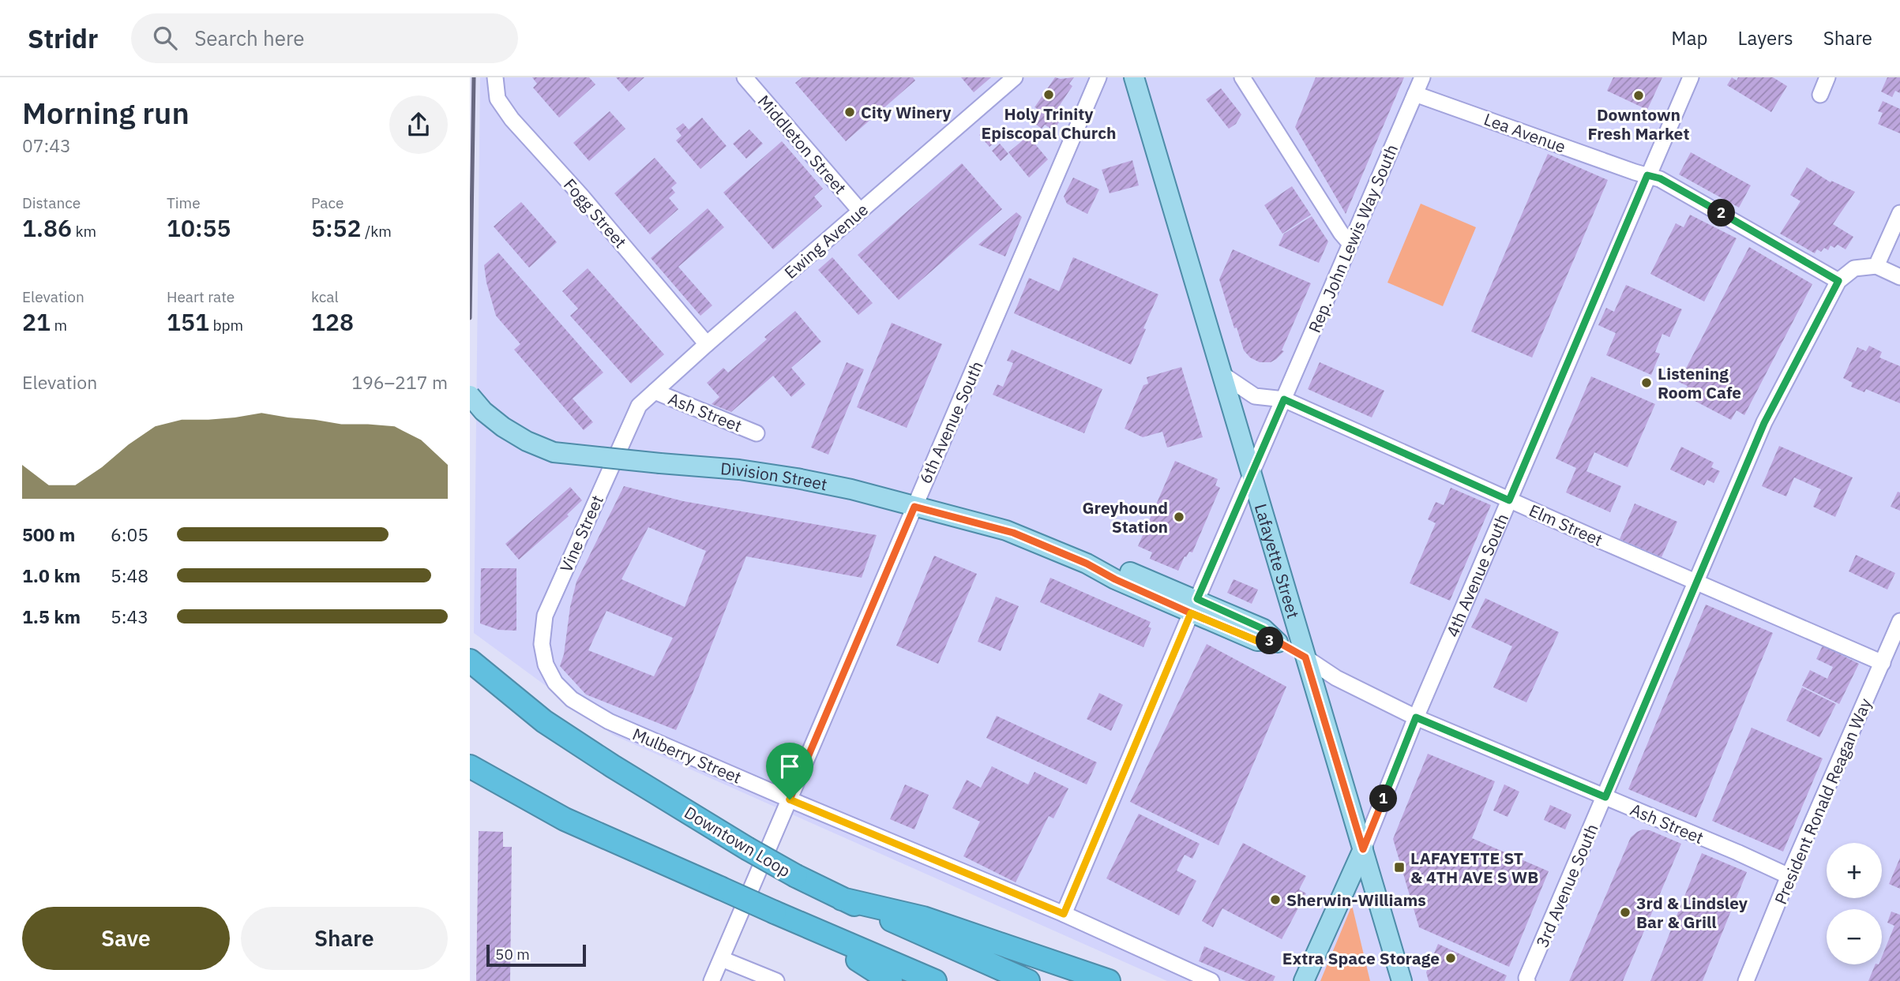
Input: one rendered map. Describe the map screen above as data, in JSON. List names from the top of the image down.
{
  "streets": {
    "highway": ["Downtown Loop"],
    "main road": ["Division Street", "Lafayette Street", "4th Avenue South"],
    "street": [
      "Lea Avenue",
      "Middleton Street",
      "Fogg Street",
      "Rep. John Lewis Way South",
      "Ewing Avenue",
      "Ash Street",
      "6th Avenue South",
      "Elm Street",
      "Vine Street",
      "Mulberry Street",
      "President Ronald Reagan Way",
      "3rd Avenue South"
    ]
  },
  "crossings": [
    ["Lea Avenue", "Rep. John Lewis Way South"],
    ["Lea Avenue", "4th Avenue South"],
    ["Lea Avenue", "3rd Avenue South"],
    ["Middleton Street", "Ewing Avenue"],
    ["Fogg Street", "Ewing Avenue"],
    ["Rep. John Lewis Way South", "Division Street"],
    ["Rep. John Lewis Way South", "Elm Street"],
    ["Rep. John Lewis Way South", "Lafayette Street"],
    ["Rep. John Lewis Way South", "Mulberry Street"],
    ["Ewing Avenue", "Ash Street"],
    ["Ewing Avenue", "Vine Street"],
    ["Ash Street", "Division Street"],
    ["Ash Street", "Lafayette Street"],
    ["Ash Street", "4th Avenue South"],
    ["Ash Street", "President Ronald Reagan Way"],
    ["Ash Street", "3rd Avenue South"],
    ["6th Avenue South", "Division Street"],
    ["6th Avenue South", "Mulberry Street"],
    ["Division Street", "Lafayette Street"],
    ["Elm Street", "Lafayette Street"],
    ["Elm Street", "4th Avenue South"],
    ["Elm Street", "President Ronald Reagan Way"],
    ["Elm Street", "3rd Avenue South"],
    ["Vine Street", "Mulberry Street"],
    ["Lafayette Street", "4th Avenue South"]
  ],
  "places": {
    "other": [
      "Holy Trinity Episcopal Church",
      "Downtown Fresh Market",
      "City Winery",
      "Listening Room Cafe",
      "Greyhound Station",
      "Sherwin-Williams",
      "3rd & Lindsley Bar & Grill",
      "Extra Space Storage"
    ],
    "transit": ["LAFAYETTE ST & 4TH AVE S WB"]
  },
  "scale_bar": "50 m",
  "page": {
    "header": "Stridr",
    "search": "Search here",
    "nav": ["Map", "Layers", "Share"],
    "heading": ["Morning run", "07:43"],
    "stats": [
      ["Distance", "1.86 km"],
      ["Time", "10:55"],
      ["Pace", "5:52 /km"],
      ["Elevation", "21 m"],
      ["Heart rate", "151 bpm"],
      ["kcal", "128"]
    ],
    "pins": ["2", "3", "1"],
    "chart": ["Elevation", "196–217 m"],
    "list": [
      {
        "name": "500 m",
        "note": "6:05"
      },
      {
        "name": "1.0 km",
        "note": "5:48"
      },
      {
        "name": "1.5 km",
        "note": "5:43"
      }
    ],
    "map_buttons": ["+", "−"],
    "buttons": ["Save", "Share"],
    "scale": "50 m"
  }
}
